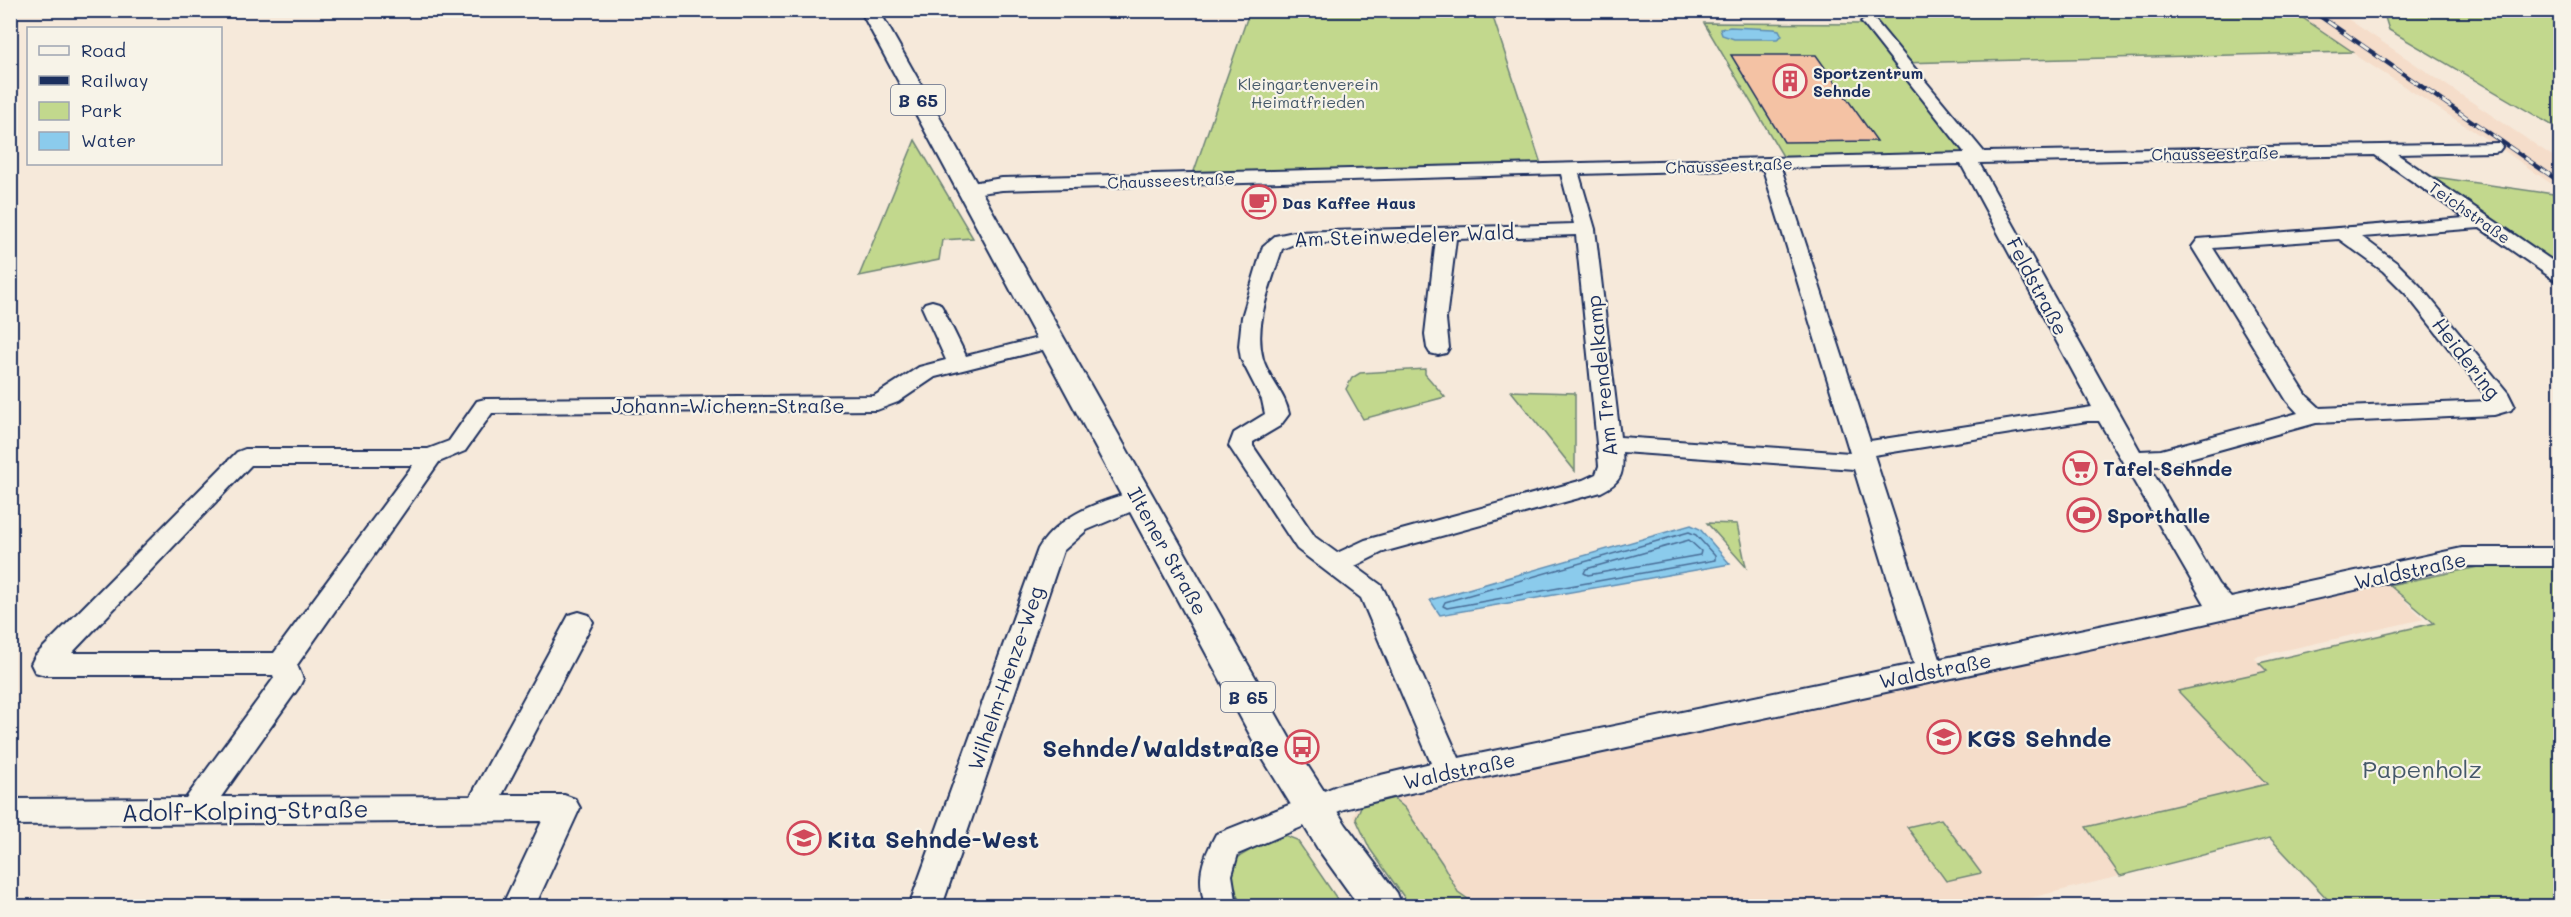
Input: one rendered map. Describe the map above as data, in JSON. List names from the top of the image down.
{
  "streets": {
    "main road": ["B 65", "Iltener Straße"],
    "street": [
      "Chausseestraße",
      "Teichstraße",
      "Am Steinwedeler Wald",
      "Feldstraße",
      "Heidering",
      "Am Trendelkamp",
      "Johann-Wichern-Straße",
      "Waldstraße",
      "Wilhelm-Henze-Weg",
      "Adolf-Kolping-Straße"
    ]
  },
  "crossings": [
    ["B 65", "Chausseestraße"],
    ["B 65", "Iltener Straße"],
    ["Chausseestraße", "Teichstraße"],
    ["Chausseestraße", "Feldstraße"],
    ["Chausseestraße", "Am Trendelkamp"],
    ["Chausseestraße", "Iltener Straße"],
    ["Am Steinwedeler Wald", "Am Trendelkamp"],
    ["Am Steinwedeler Wald", "Waldstraße"],
    ["Feldstraße", "Heidering"],
    ["Feldstraße", "Waldstraße"],
    ["Johann-Wichern-Straße", "Iltener Straße"],
    ["Iltener Straße", "Waldstraße"],
    ["Iltener Straße", "Wilhelm-Henze-Weg"]
  ],
  "parks": ["Kleingartenverein Heimatfrieden", "Papenholz"],
  "places": {
    "building": ["Sportzentrum Sehnde"],
    "cafe": ["Das Kaffee Haus"],
    "supermarket": ["Tafel Sehnde"],
    "sports": ["Sporthalle"],
    "school or university": ["KGS Sehnde", "Kita Sehnde-West"],
    "bus stop": ["Sehnde/Waldstraße"]
  },
  "legend": [
    "Road",
    "Railway",
    "Park",
    "Water"
  ]
}
